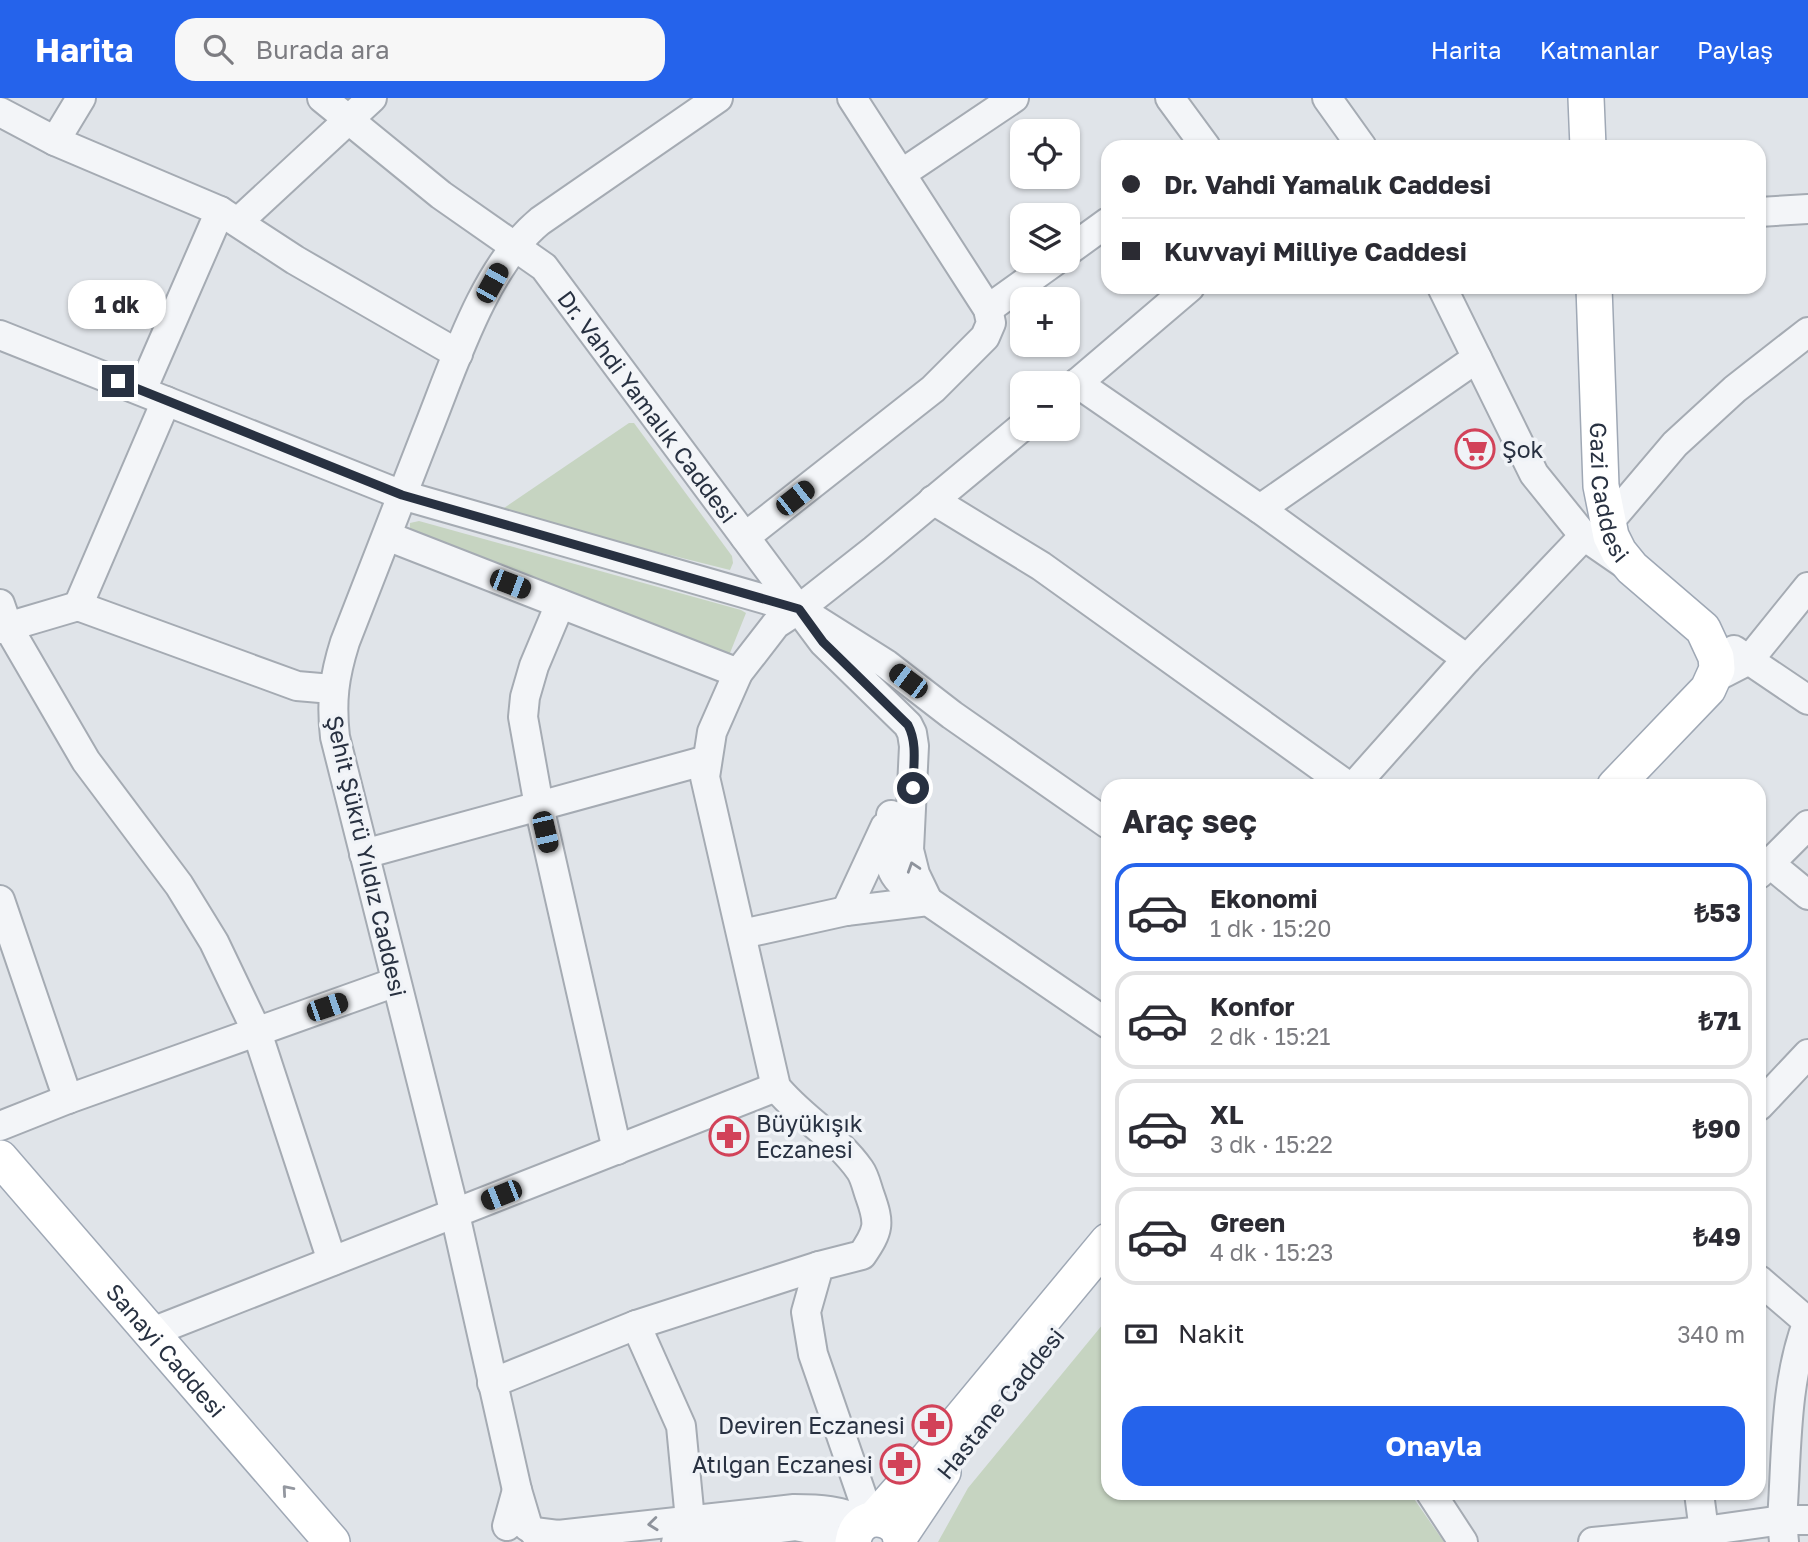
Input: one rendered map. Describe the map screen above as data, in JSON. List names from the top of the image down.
{
  "streets": {
    "main road": ["Gazi Caddesi", "Sanayi Caddesi", "Hastane Caddesi"],
    "street": ["Dr. Vahdi Yamalık Caddesi", "Şehit Şükrü Yıldız Caddesi"]
  },
  "crossings": [
    ["Dr. Vahdi Yamalık Caddesi", "Şehit Şükrü Yıldız Caddesi"]
  ],
  "places": {
    "supermarket": ["Şok"],
    "pharmacy": ["Büyükışık Eczanesi", "Deviren Eczanesi", "Atılgan Eczanesi"]
  },
  "page": {
    "header": "Harita",
    "search": "Burada ara",
    "nav": ["Harita", "Katmanlar", "Paylaş"],
    "map_buttons": ["+", "−"],
    "banner": ["Dr. Vahdi Yamalık Caddesi", "Kuvvayi Milliye Caddesi"],
    "bubble": "1 dk",
    "heading": "Araç seç",
    "list": [
      {
        "name": "Ekonomi",
        "note": "1 dk · 15:20",
        "value": "₺53"
      },
      {
        "name": "Konfor",
        "note": "2 dk · 15:21",
        "value": "₺71"
      },
      {
        "name": "XL",
        "note": "3 dk · 15:22",
        "value": "₺90"
      },
      {
        "name": "Green",
        "note": "4 dk · 15:23",
        "value": "₺49"
      }
    ],
    "pay": ["Nakit", "340 m"],
    "buttons": "Onayla"
  }
}
